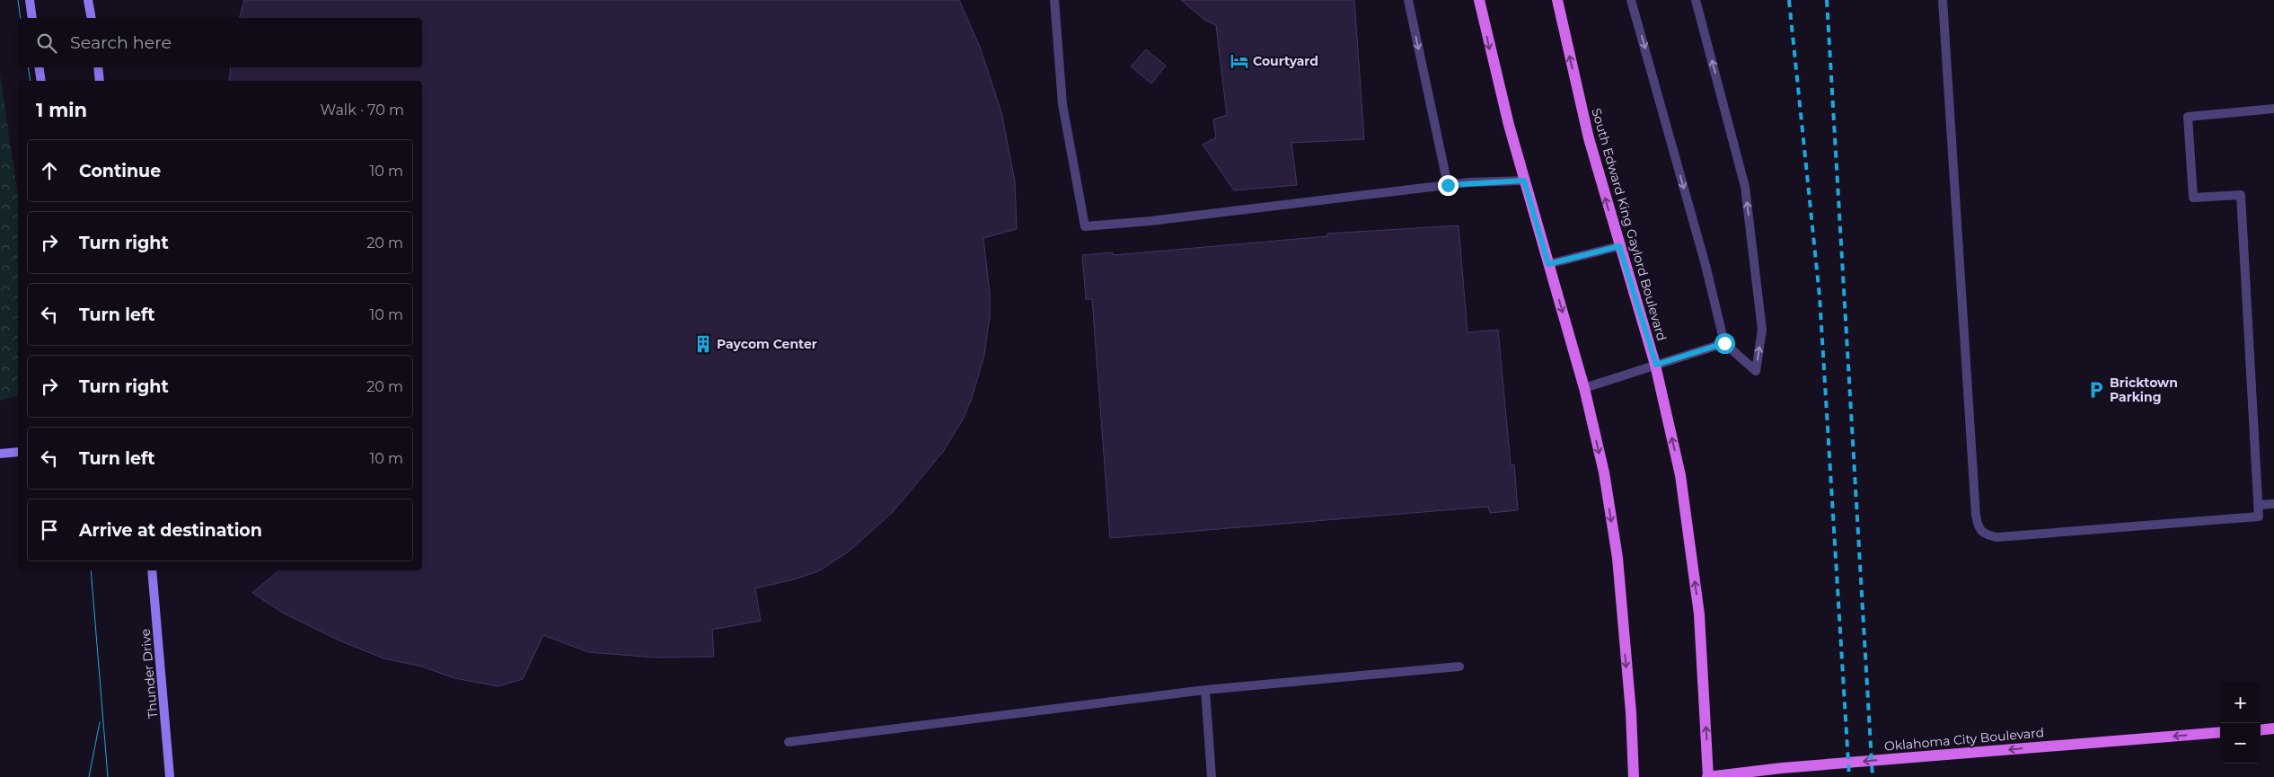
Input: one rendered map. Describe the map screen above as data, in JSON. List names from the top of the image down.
{
  "streets": {
    "main road": ["South Edward King Gaylord Boulevard", "Thunder Drive", "Oklahoma City Boulevard"]
  },
  "crossings": [
    ["South Edward King Gaylord Boulevard", "Oklahoma City Boulevard"]
  ],
  "one_way": ["Oklahoma City Boulevard"],
  "places": {
    "hotel": ["Courtyard"],
    "building": ["Paycom Center"],
    "parking": ["Bricktown Parking"]
  },
  "page": {
    "search": "Search here",
    "heading": ["1 min", "Walk · 70 m"],
    "list": [
      ["Continue", "10 m"],
      ["Turn right", "20 m"],
      ["Turn left", "10 m"],
      ["Turn right", "20 m"],
      ["Turn left", "10 m"],
      "Arrive at destination"
    ],
    "map_buttons": ["+", "−"]
  }
}
